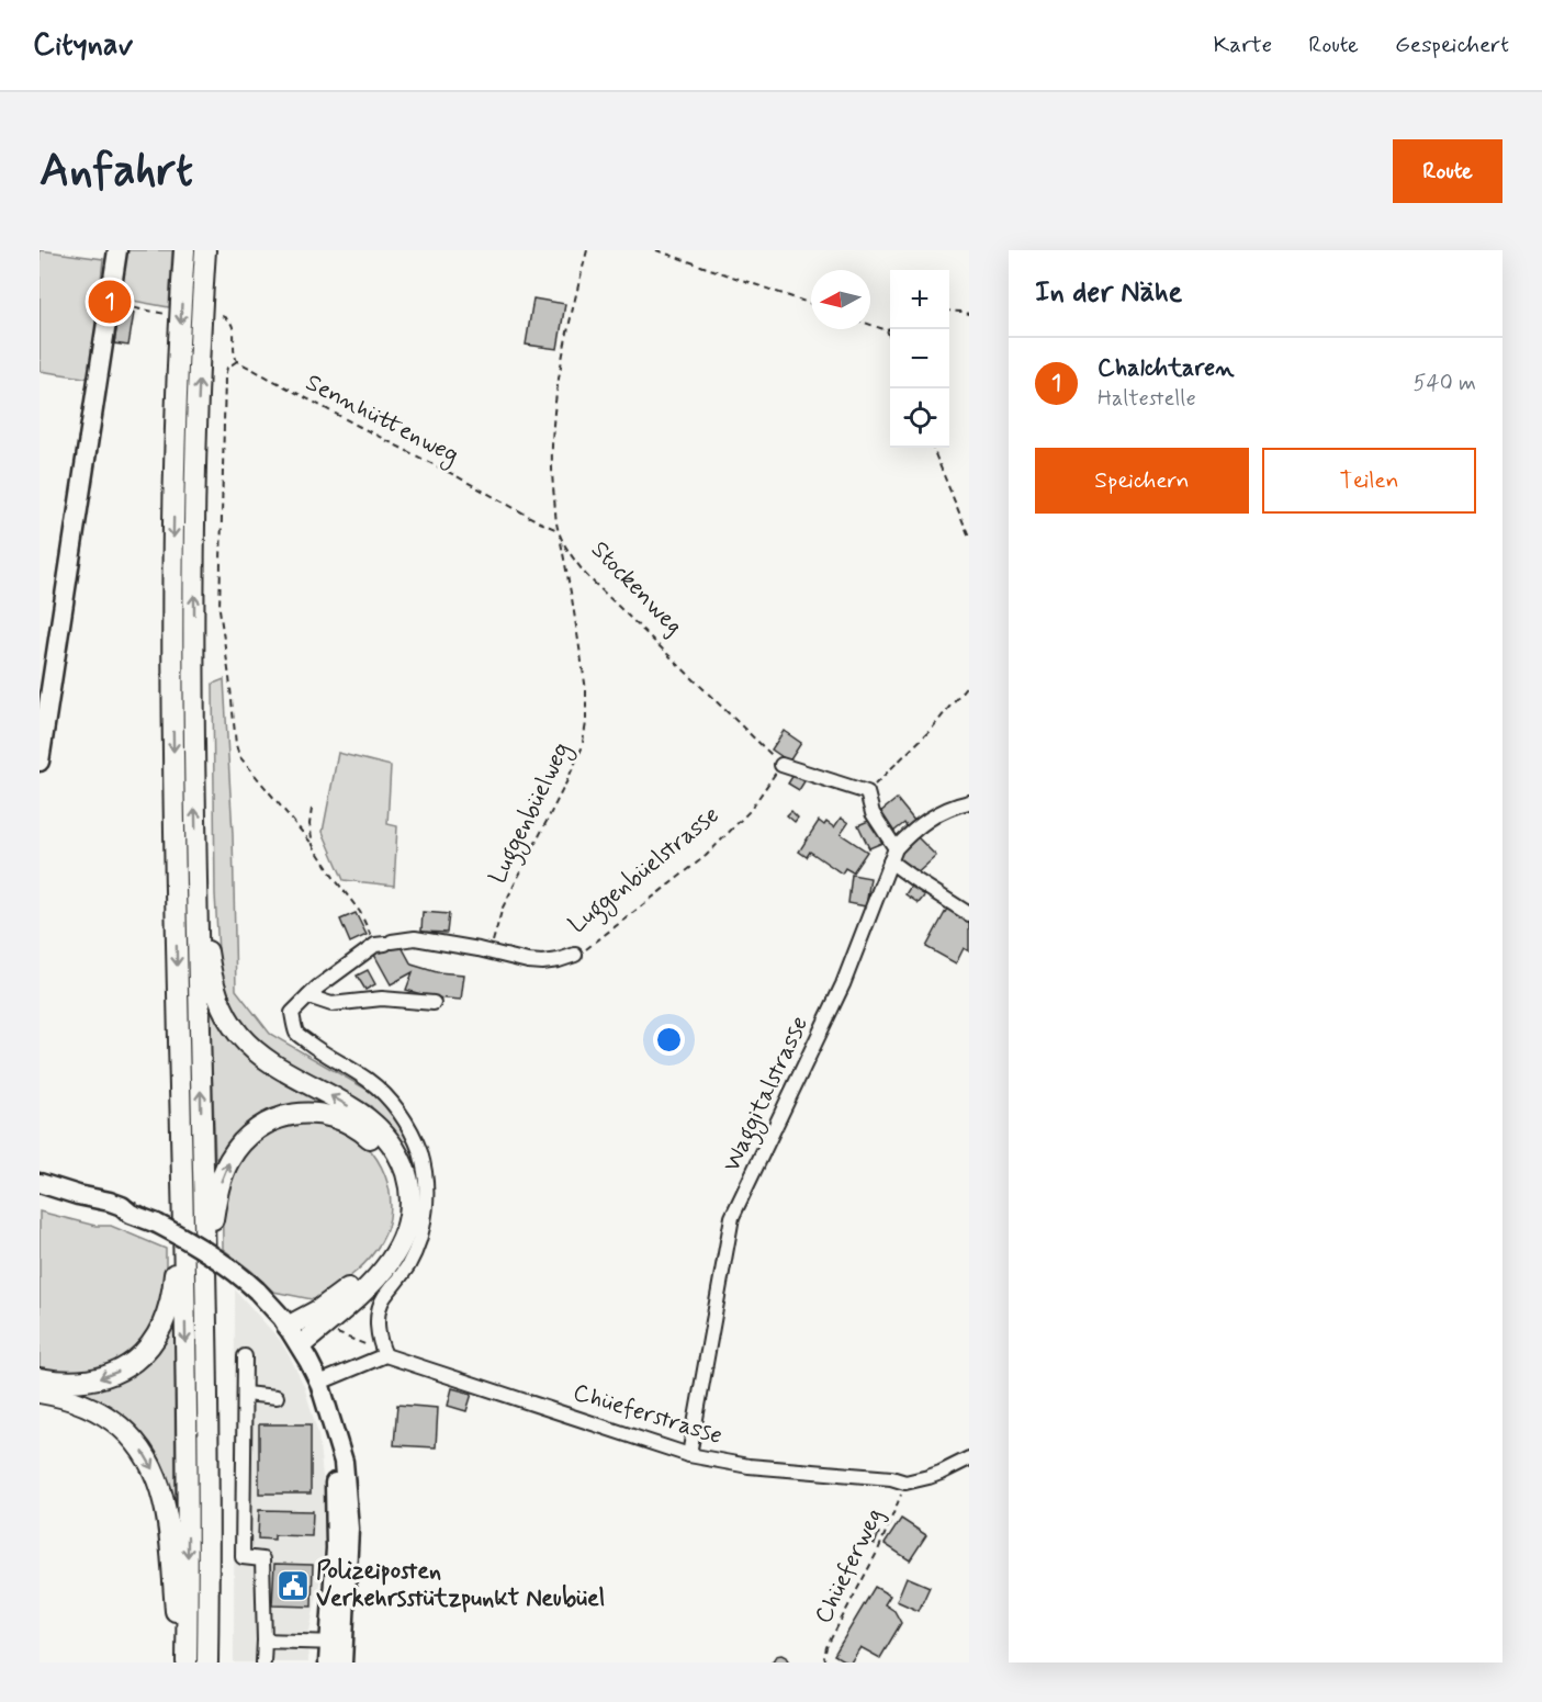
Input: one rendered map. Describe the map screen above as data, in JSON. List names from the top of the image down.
{
  "streets": {
    "street": ["Luggenbüelstrasse", "Waggitalstrasse", "Chüeferstrasse"],
    "path": [
      "Sennhüttenweg",
      "Stockenweg",
      "Luggenbüelweg",
      "Chüeferweg"
    ]
  },
  "crossings": [
    ["Sennhüttenweg", "Stockenweg"],
    ["Sennhüttenweg", "Luggenbüelweg"],
    ["Stockenweg", "Luggenbüelweg"],
    ["Stockenweg", "Luggenbüelstrasse"],
    ["Luggenbüelweg", "Luggenbüelstrasse"],
    ["Waggitalstrasse", "Chüeferstrasse"],
    ["Chüeferstrasse", "Chüeferweg"]
  ],
  "places": {
    "public building": ["Polizeiposten Verkehrsstützpunkt Neubüel"]
  },
  "north": "left",
  "page": {
    "header": "Citynav",
    "nav": ["Karte", "Route", "Gespeichert"],
    "buttons": [
      "Route",
      ["Speichern", "Teilen"]
    ],
    "title": "Anfahrt",
    "heading": "In der Nähe",
    "map_buttons": ["+", "−"],
    "pins": "1",
    "list": [
      {
        "mark": "1",
        "name": "Chalchtaren",
        "note": "Haltestelle",
        "value": "540 m"
      }
    ]
  }
}
